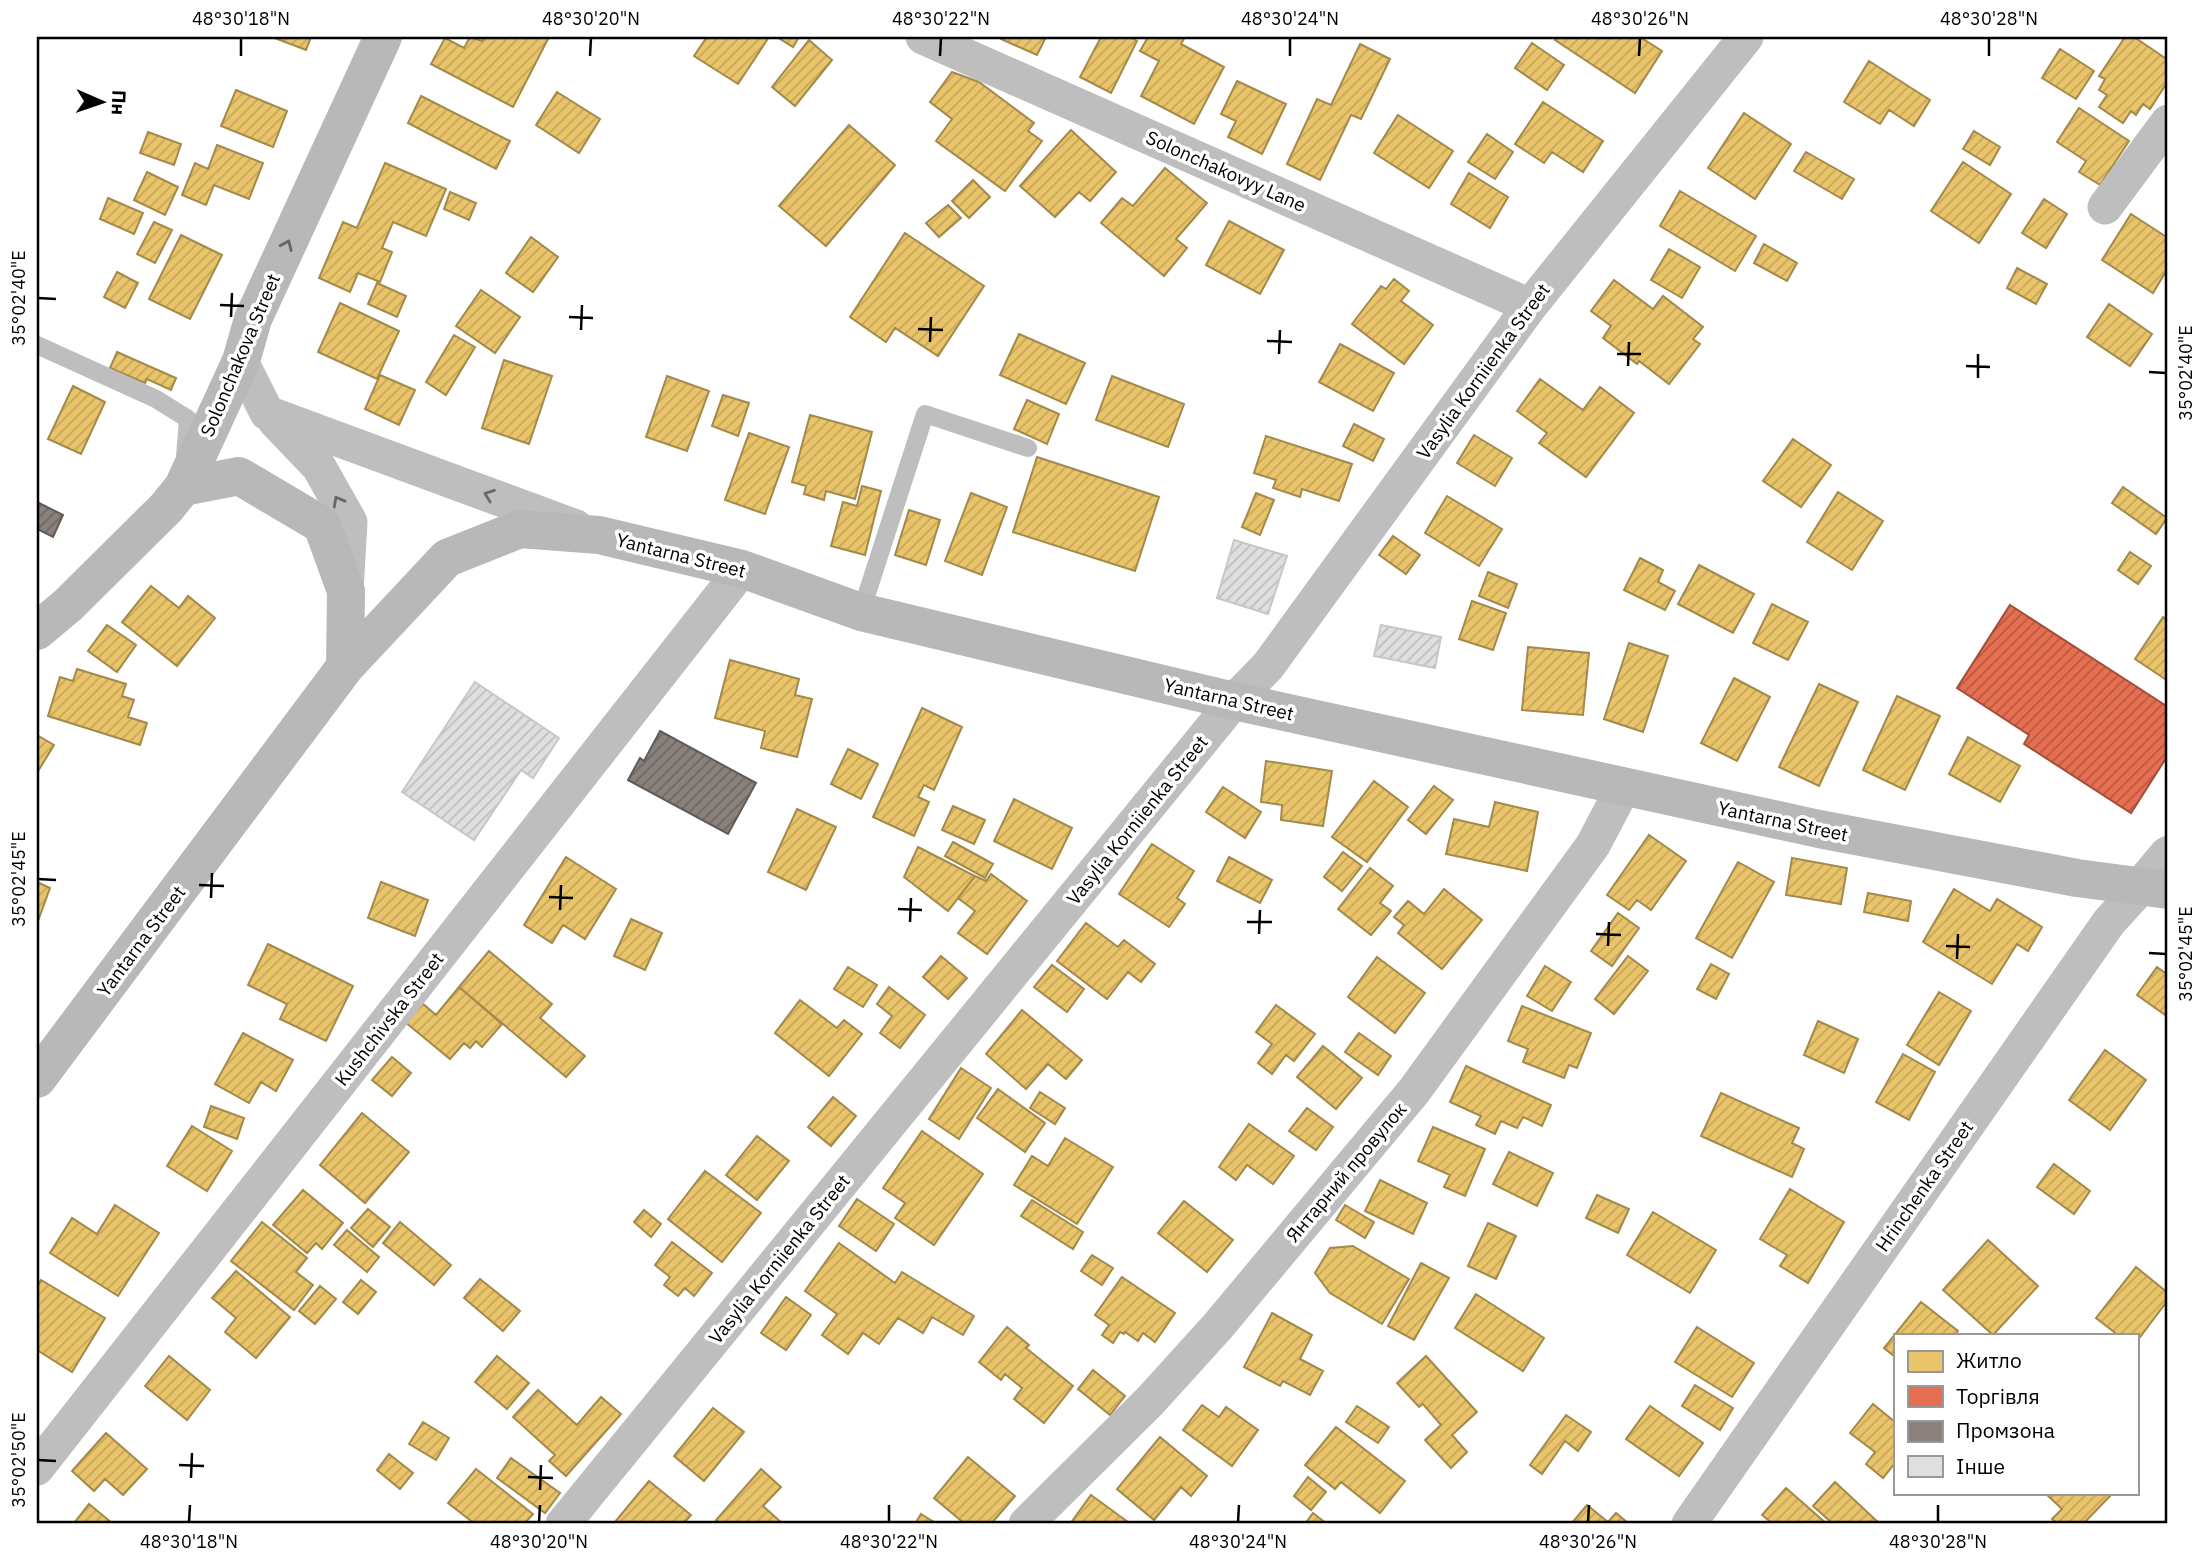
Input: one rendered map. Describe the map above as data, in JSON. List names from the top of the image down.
{
  "streets": {
    "main road": ["Solonchakova Street", "Yantarna Street"],
    "street": [
      "Solonchakovyy Lane",
      "Vasylia Korniienka Street",
      "Kushchivska Street",
      "Янтарний провулок",
      "Hrinchenka Street"
    ]
  },
  "crossings": [
    ["Solonchakovyy Lane", "Vasylia Korniienka Street"],
    ["Vasylia Korniienka Street", "Yantarna Street"],
    ["Yantarna Street", "Kushchivska Street"],
    ["Yantarna Street", "Янтарний провулок"],
    ["Yantarna Street", "Hrinchenka Street"]
  ],
  "one_way": ["Solonchakova Street"],
  "legend": [
    "Житло",
    "Торгівля",
    "Промзона",
    "Інше"
  ],
  "north": "right",
  "coordinates": [
    "48°30'18\"N",
    "48°30'20\"N",
    "48°30'22\"N",
    "48°30'24\"N",
    "48°30'26\"N",
    "48°30'28\"N",
    "35°02'40\"E",
    "35°02'45\"E",
    "35°02'50\"E"
  ]
}
